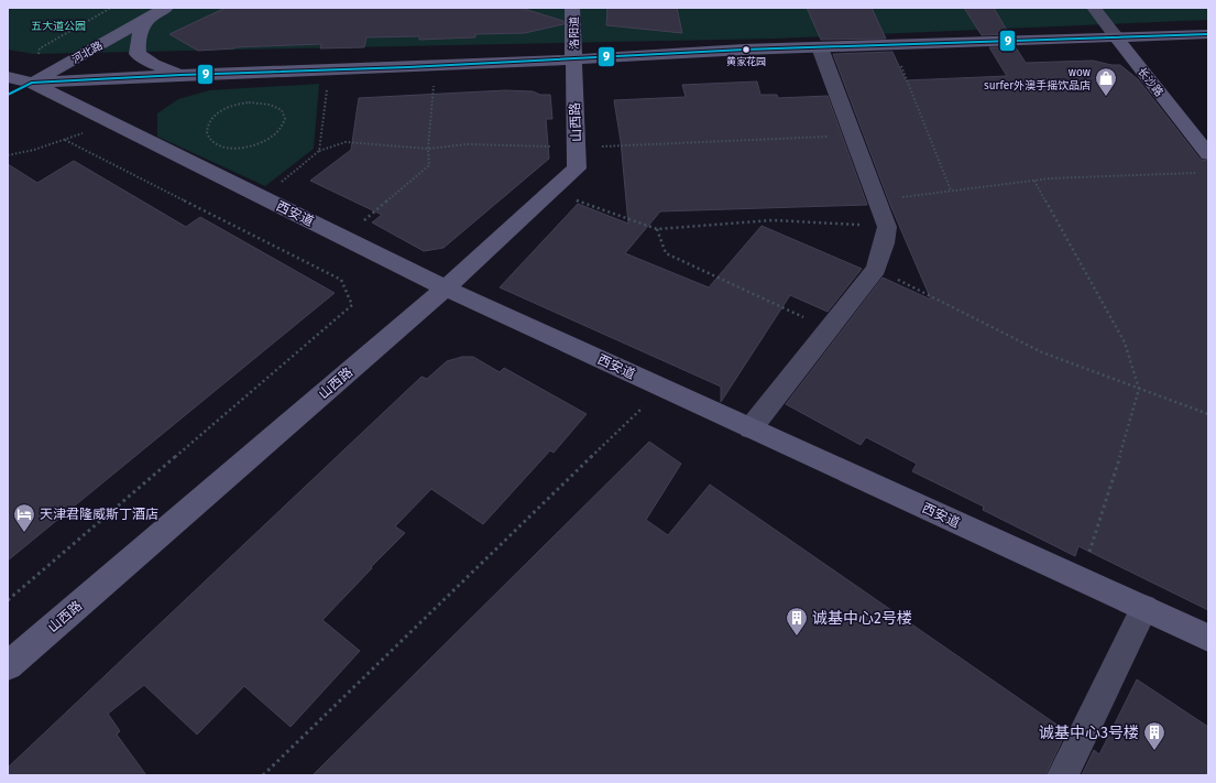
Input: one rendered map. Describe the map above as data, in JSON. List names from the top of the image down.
{
  "streets": {
    "street": [
      "洛阳道",
      "河北路",
      "长沙路",
      "山西路",
      "西安道"
    ]
  },
  "crossings": [
    ["洛阳道", "山西路"],
    ["河北路", "西安道"],
    ["山西路", "西安道"]
  ],
  "parks": ["五大道公园"],
  "places": {
    "other": ["黄家花园"],
    "shop": ["wow surfer外澳手摇饮品店"],
    "hotel": ["天津君隆威斯丁酒店"],
    "building": ["诚基中心2号楼", "诚基中心3号楼"]
  },
  "lines": ["transit line 9"]
}
